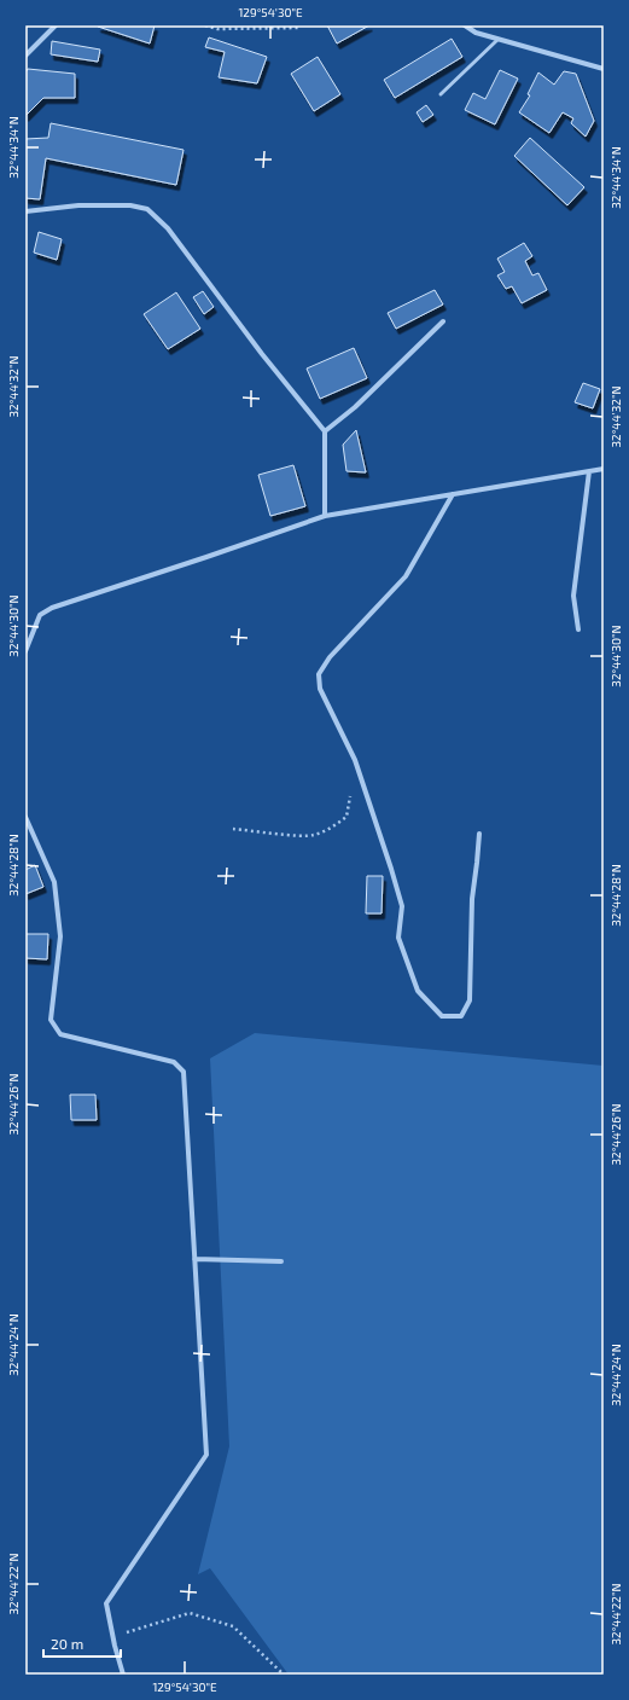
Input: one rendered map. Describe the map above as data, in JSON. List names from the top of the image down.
{
  "scale_bar": "20 m",
  "coordinates": [
    "129°54'30\"E",
    "32°44'34\"N",
    "32°44'32\"N",
    "32°44'30\"N",
    "32°44'28\"N",
    "32°44'26\"N",
    "32°44'24\"N",
    "32°44'22\"N"
  ]
}
